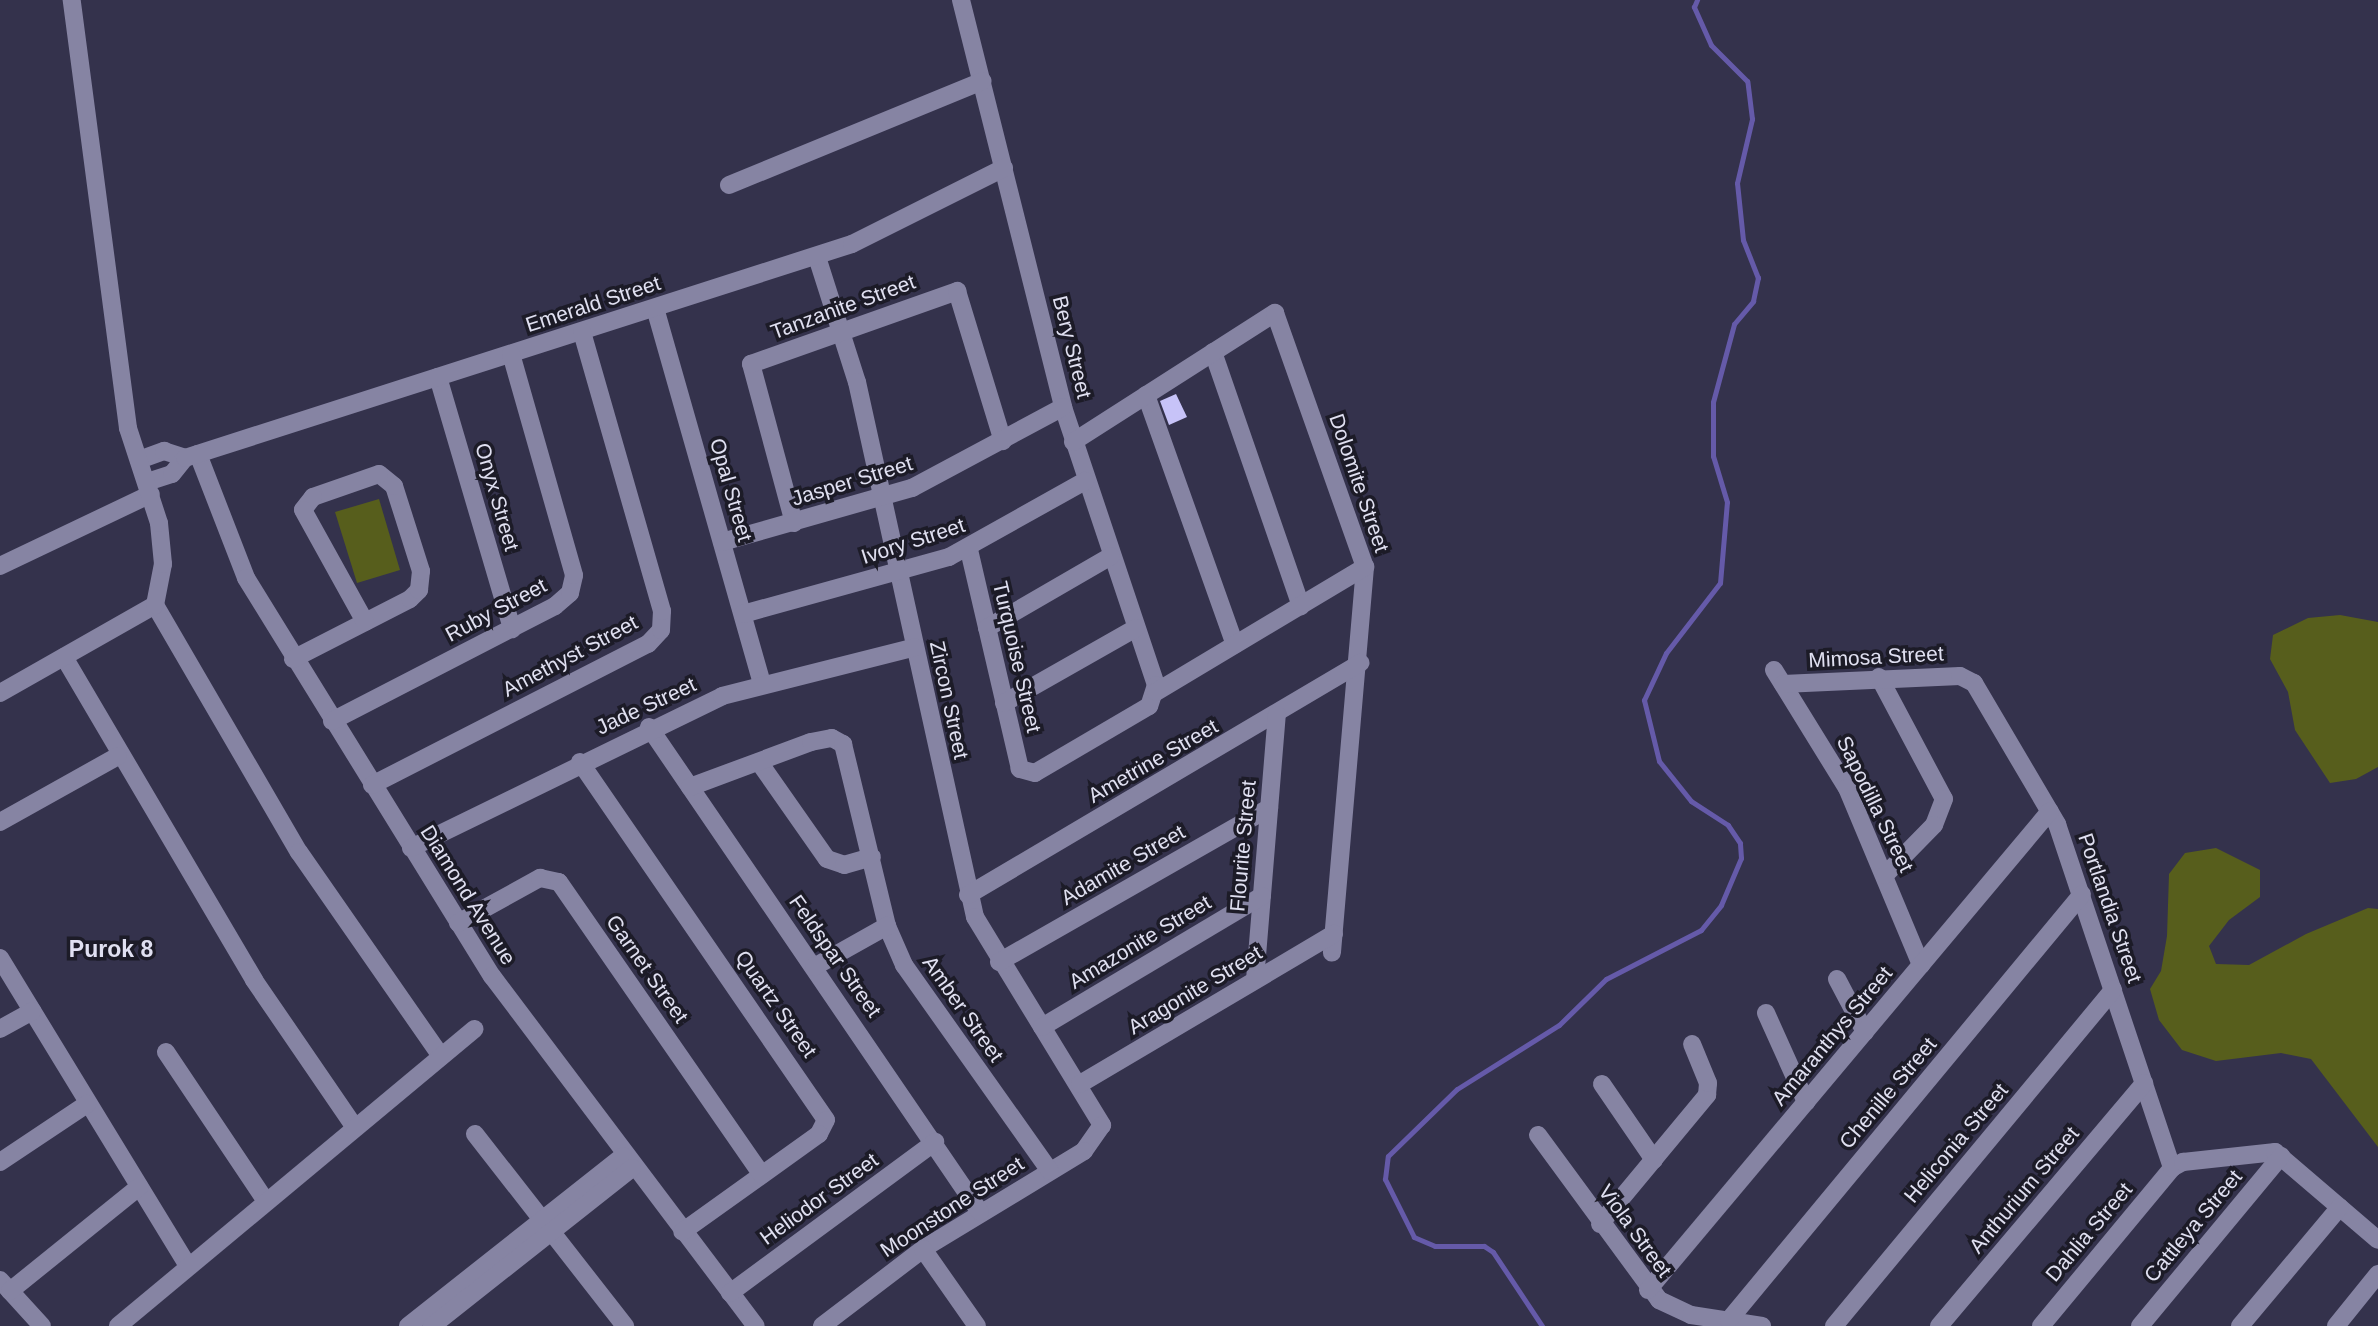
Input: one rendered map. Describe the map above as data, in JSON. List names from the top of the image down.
{
  "streets": {
    "street": [
      "Emerald Street",
      "Tanzanite Street",
      "Bery Street",
      "Jasper Street",
      "Dolomite Street",
      "Opal Street",
      "Onyx Street",
      "Ivory Street",
      "Ruby Street",
      "Amethyst Street",
      "Turquoise Street",
      "Mimosa Street",
      "Zircon Street",
      "Jade Street",
      "Ametrine Street",
      "Sapodilla Street",
      "Flourite Street",
      "Adamite Street",
      "Diamond Avenue",
      "Portlandia Street",
      "Amazonite Street",
      "Feldspar Street",
      "Garnet Street",
      "Aragonite Street",
      "Quartz Street",
      "Amber Street",
      "Amaranthys Street",
      "Chenille Street",
      "Heliconia Street",
      "Anthurium Street",
      "Heliodor Street",
      "Moonstone Street",
      "Cattleya Street",
      "Viola Street",
      "Dahlia Street"
    ]
  },
  "crossings": [
    ["Emerald Street", "Bery Street"],
    ["Emerald Street", "Opal Street"],
    ["Emerald Street", "Onyx Street"],
    ["Emerald Street", "Ruby Street"],
    ["Emerald Street", "Amethyst Street"],
    ["Emerald Street", "Zircon Street"],
    ["Emerald Street", "Diamond Avenue"],
    ["Tanzanite Street", "Jasper Street"],
    ["Tanzanite Street", "Zircon Street"],
    ["Bery Street", "Jasper Street"],
    ["Bery Street", "Dolomite Street"],
    ["Bery Street", "Ivory Street"],
    ["Bery Street", "Turquoise Street"],
    ["Jasper Street", "Opal Street"],
    ["Jasper Street", "Zircon Street"],
    ["Dolomite Street", "Ametrine Street"],
    ["Dolomite Street", "Aragonite Street"],
    ["Opal Street", "Ivory Street"],
    ["Opal Street", "Jade Street"],
    ["Onyx Street", "Ruby Street"],
    ["Ivory Street", "Turquoise Street"],
    ["Ivory Street", "Zircon Street"],
    ["Ruby Street", "Diamond Avenue"],
    ["Amethyst Street", "Diamond Avenue"],
    ["Mimosa Street", "Sapodilla Street"],
    ["Mimosa Street", "Portlandia Street"],
    ["Zircon Street", "Jade Street"],
    ["Zircon Street", "Ametrine Street"],
    ["Zircon Street", "Adamite Street"],
    ["Zircon Street", "Amazonite Street"],
    ["Zircon Street", "Aragonite Street"],
    ["Zircon Street", "Moonstone Street"],
    ["Jade Street", "Diamond Avenue"],
    ["Jade Street", "Feldspar Street"],
    ["Jade Street", "Quartz Street"],
    ["Ametrine Street", "Flourite Street"],
    ["Sapodilla Street", "Amaranthys Street"],
    ["Flourite Street", "Adamite Street"],
    ["Flourite Street", "Amazonite Street"],
    ["Flourite Street", "Aragonite Street"],
    ["Diamond Avenue", "Garnet Street"],
    ["Diamond Avenue", "Quartz Street"],
    ["Diamond Avenue", "Heliodor Street"],
    ["Portlandia Street", "Amaranthys Street"],
    ["Portlandia Street", "Chenille Street"],
    ["Portlandia Street", "Heliconia Street"],
    ["Portlandia Street", "Anthurium Street"],
    ["Portlandia Street", "Dahlia Street"],
    ["Feldspar Street", "Amber Street"],
    ["Feldspar Street", "Heliodor Street"],
    ["Feldspar Street", "Moonstone Street"],
    ["Garnet Street", "Quartz Street"],
    ["Amber Street", "Moonstone Street"],
    ["Amaranthys Street", "Viola Street"],
    ["Chenille Street", "Viola Street"]
  ],
  "districts": ["Purok 8"]
}
